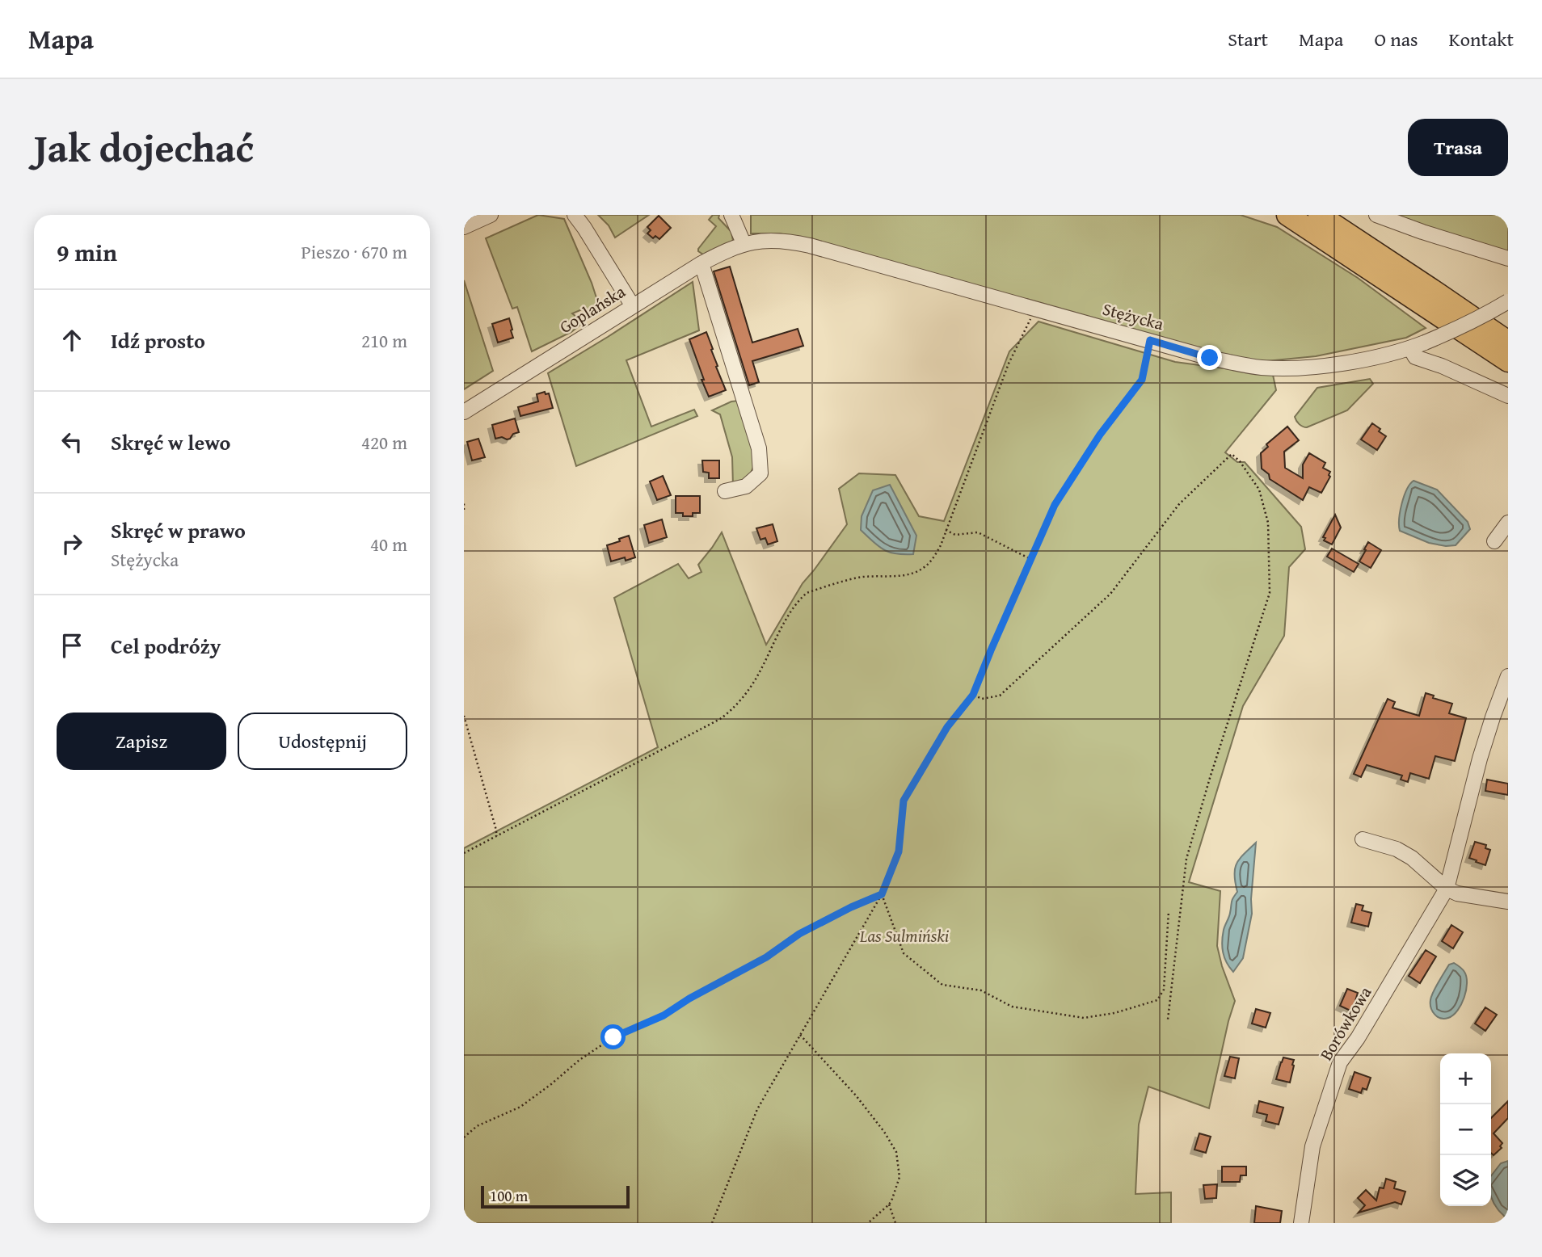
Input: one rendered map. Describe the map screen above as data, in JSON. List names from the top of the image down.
{
  "streets": {
    "street": ["Goplańska", "Stężycka", "Borówkowa"]
  },
  "crossings": [
    ["Goplańska", "Stężycka"]
  ],
  "parks": ["Las Sulmiński"],
  "scale_bar": "100 m",
  "page": {
    "header": "Mapa",
    "nav": [
      "Start",
      "Mapa",
      "O nas",
      "Kontakt"
    ],
    "title": "Jak dojechać",
    "buttons": [
      "Trasa",
      ["Zapisz", "Udostępnij"]
    ],
    "heading": ["9 min", "Pieszo · 670 m"],
    "list": [
      ["Idź prosto", "210 m"],
      ["Skręć w lewo", "420 m"],
      ["Skręć w prawo", "Stężycka", "40 m"],
      "Cel podróży"
    ],
    "map_buttons": ["+", "−"],
    "scale": "100 m"
  }
}
